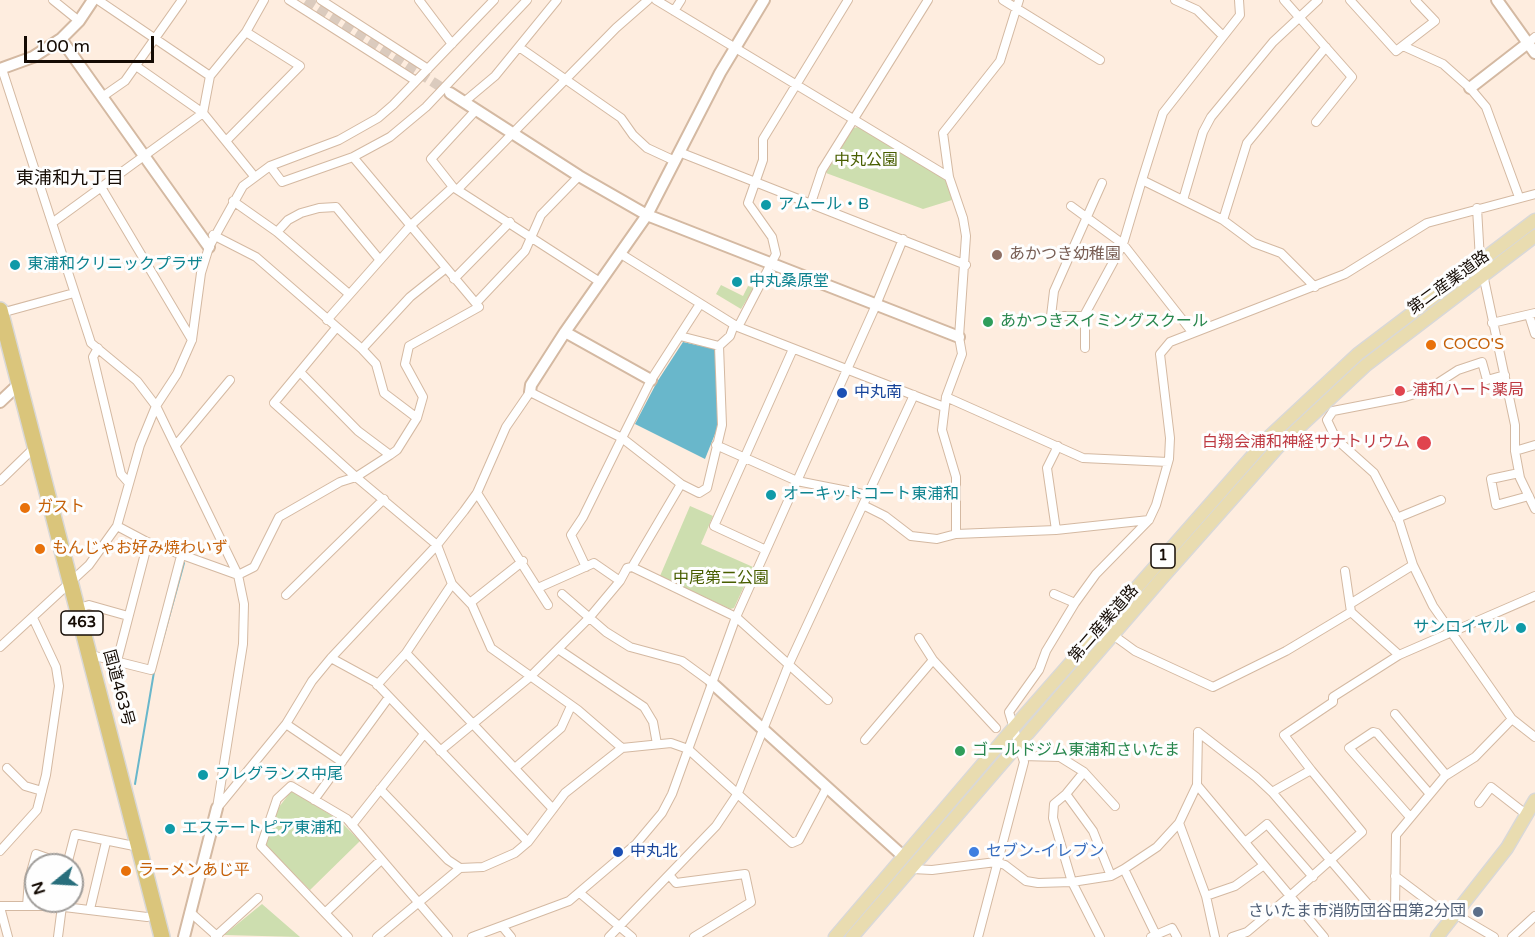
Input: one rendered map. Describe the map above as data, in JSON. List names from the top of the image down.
{
  "streets": {
    "highway": ["463", "国道463号"],
    "main road": ["第二産業道路", "1"]
  },
  "districts": ["東浦和九丁目"],
  "parks": ["中丸公園", "中尾第二公園"],
  "places": [
    "アムール・B",
    "あかつき幼稚園",
    "東浦和クリニックプラザ",
    "中丸桑原堂",
    "あかつきスイミングスクール",
    "COCO'S",
    "浦和ハート薬局",
    "中丸南",
    "白翔会浦和神経サナトリウム",
    "オーキットコート東浦和",
    "ガスト",
    "もんじゃお好み焼わいず",
    "サンロイヤル",
    "ゴールドジム東浦和さいたま",
    "フレグランス中尾",
    "エステートピア東浦和",
    "中丸北",
    "セブン-イレブン",
    "ラーメンあじ平",
    "さいたま市消防団谷田第2分団"
  ],
  "scale_bar": "100 m",
  "north": "left"
}
